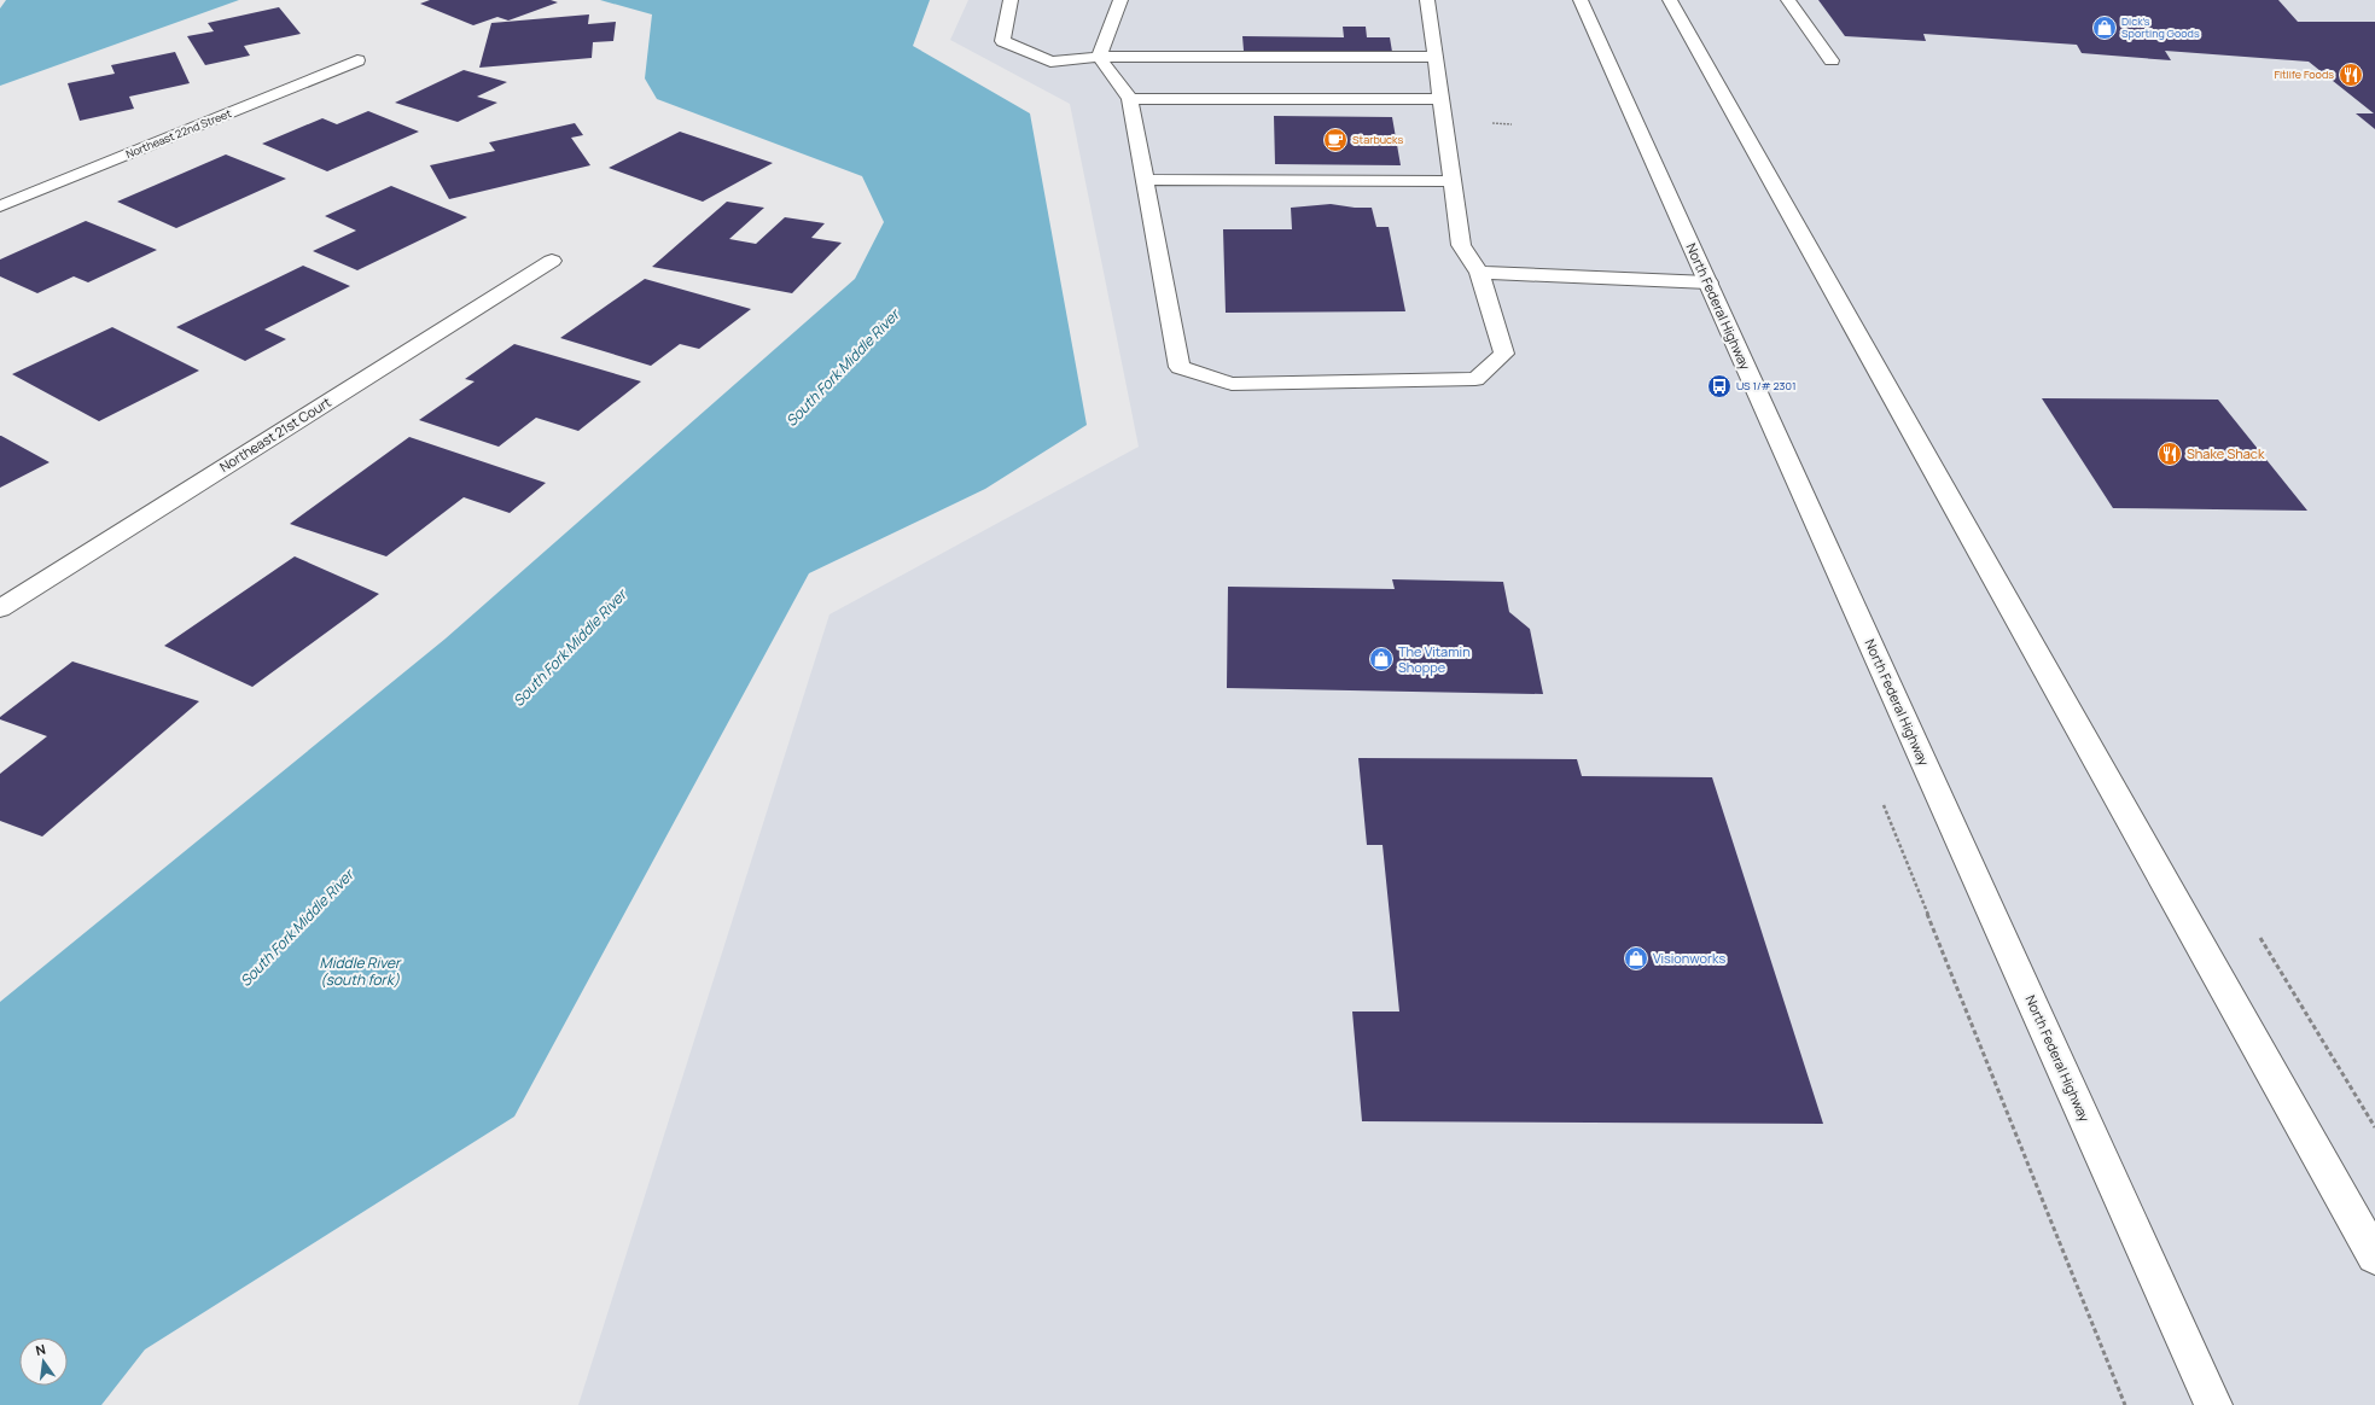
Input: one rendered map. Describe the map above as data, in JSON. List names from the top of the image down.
{
  "streets": {
    "main road": ["Northeast 22nd Street", "North Federal Highway", "Northeast 21st Court"]
  },
  "water": ["South Fork Middle River", "Middle River (south fork)"],
  "places": {
    "shop": ["Dick's Sporting Goods", "The Vitamin Shoppe", "Visionworks"],
    "restaurant": ["Fitlife Foods", "Shake Shack"],
    "cafe": ["Starbucks"],
    "bus stop": ["US 1/# 2301"]
  },
  "north": "top"
}
